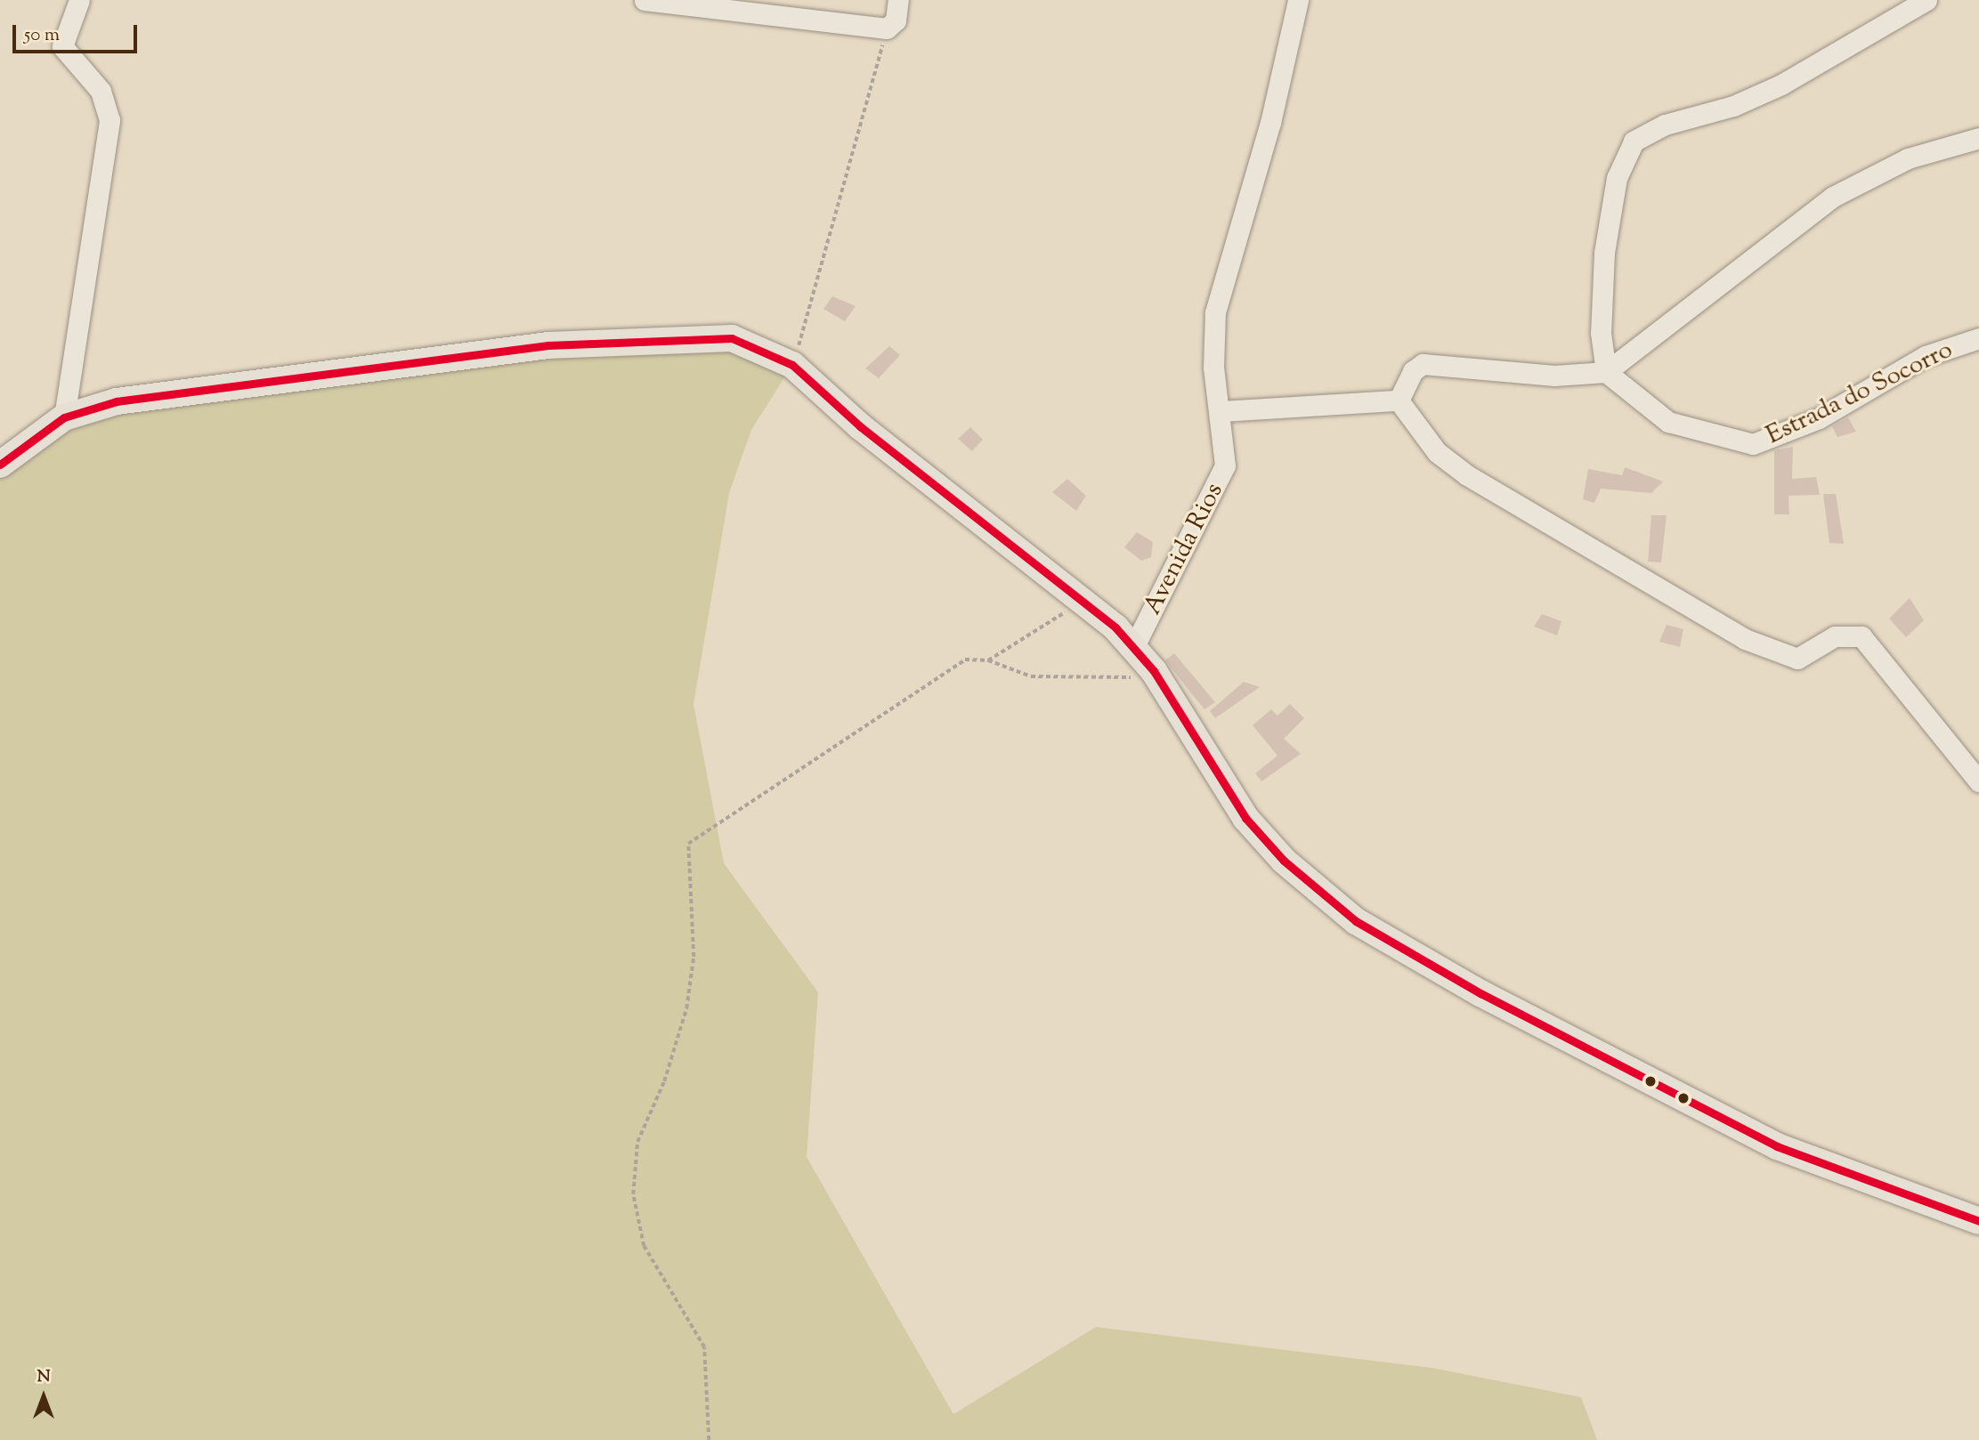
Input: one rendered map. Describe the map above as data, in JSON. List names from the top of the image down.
{
  "streets": {
    "street": ["Estrada do Socorro", "Avenida Rios"]
  },
  "scale_bar": "50 m",
  "north": "top"
}
